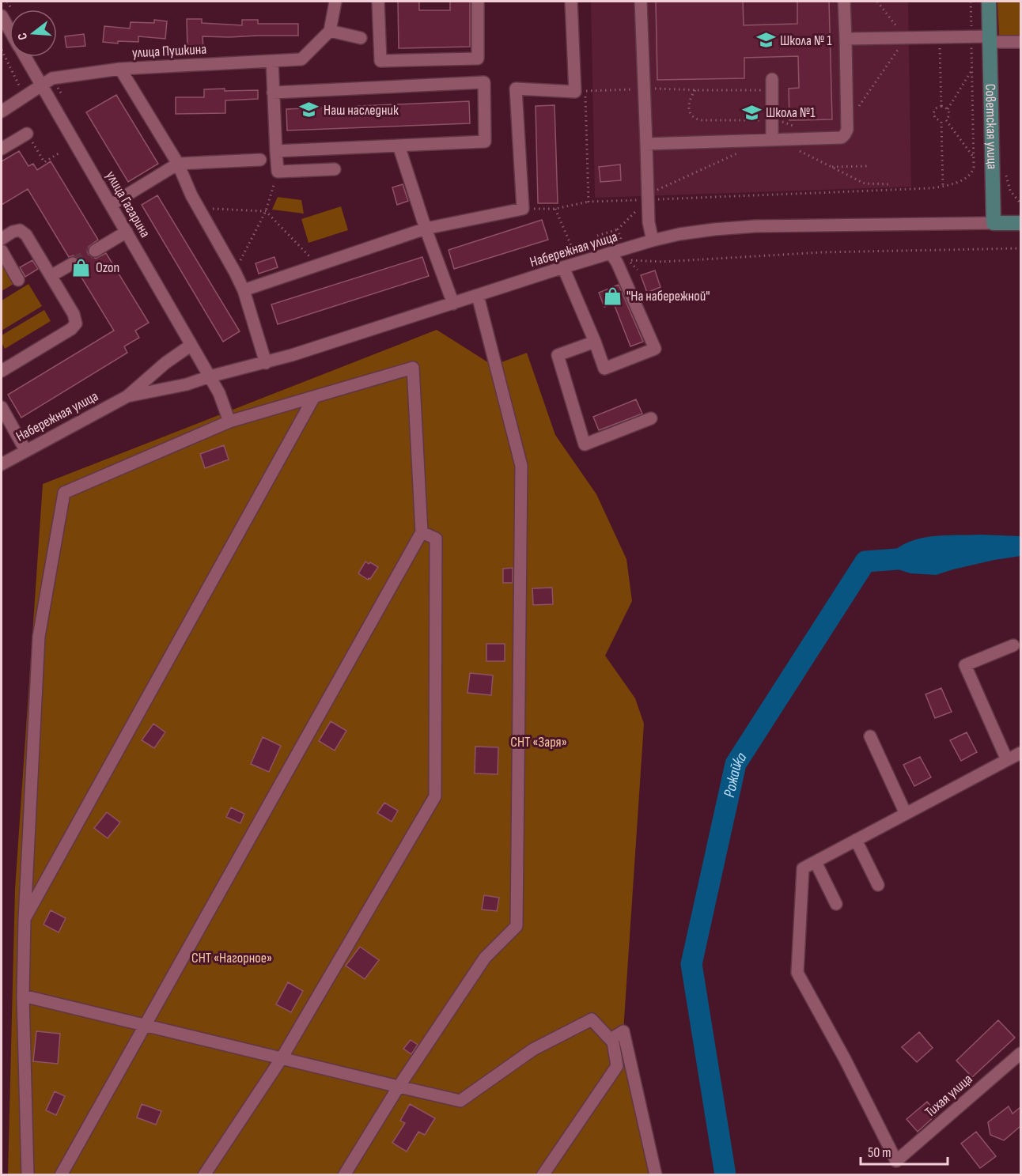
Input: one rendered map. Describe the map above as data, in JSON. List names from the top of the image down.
{
  "streets": {
    "main road": ["Советская улица"],
    "street": [
      "улица Пушкина",
      "улица Гагарина",
      "Набережная улица",
      "Тихая улица"
    ]
  },
  "crossings": [
    ["улица Пушкина", "улица Гагарина"],
    ["Советская улица", "Набережная улица"],
    ["улица Гагарина", "Набережная улица"]
  ],
  "water": ["Рожайка"],
  "parks": ["СНТ «Заря»", "СНТ «Нагорное»"],
  "places": {
    "school or university": ["Школа № 1", "Наш наследник", "Школа №1"],
    "shop": ["Ozon", "\"На набережной\""]
  },
  "scale_bar": "50 m",
  "north": "left"
}
